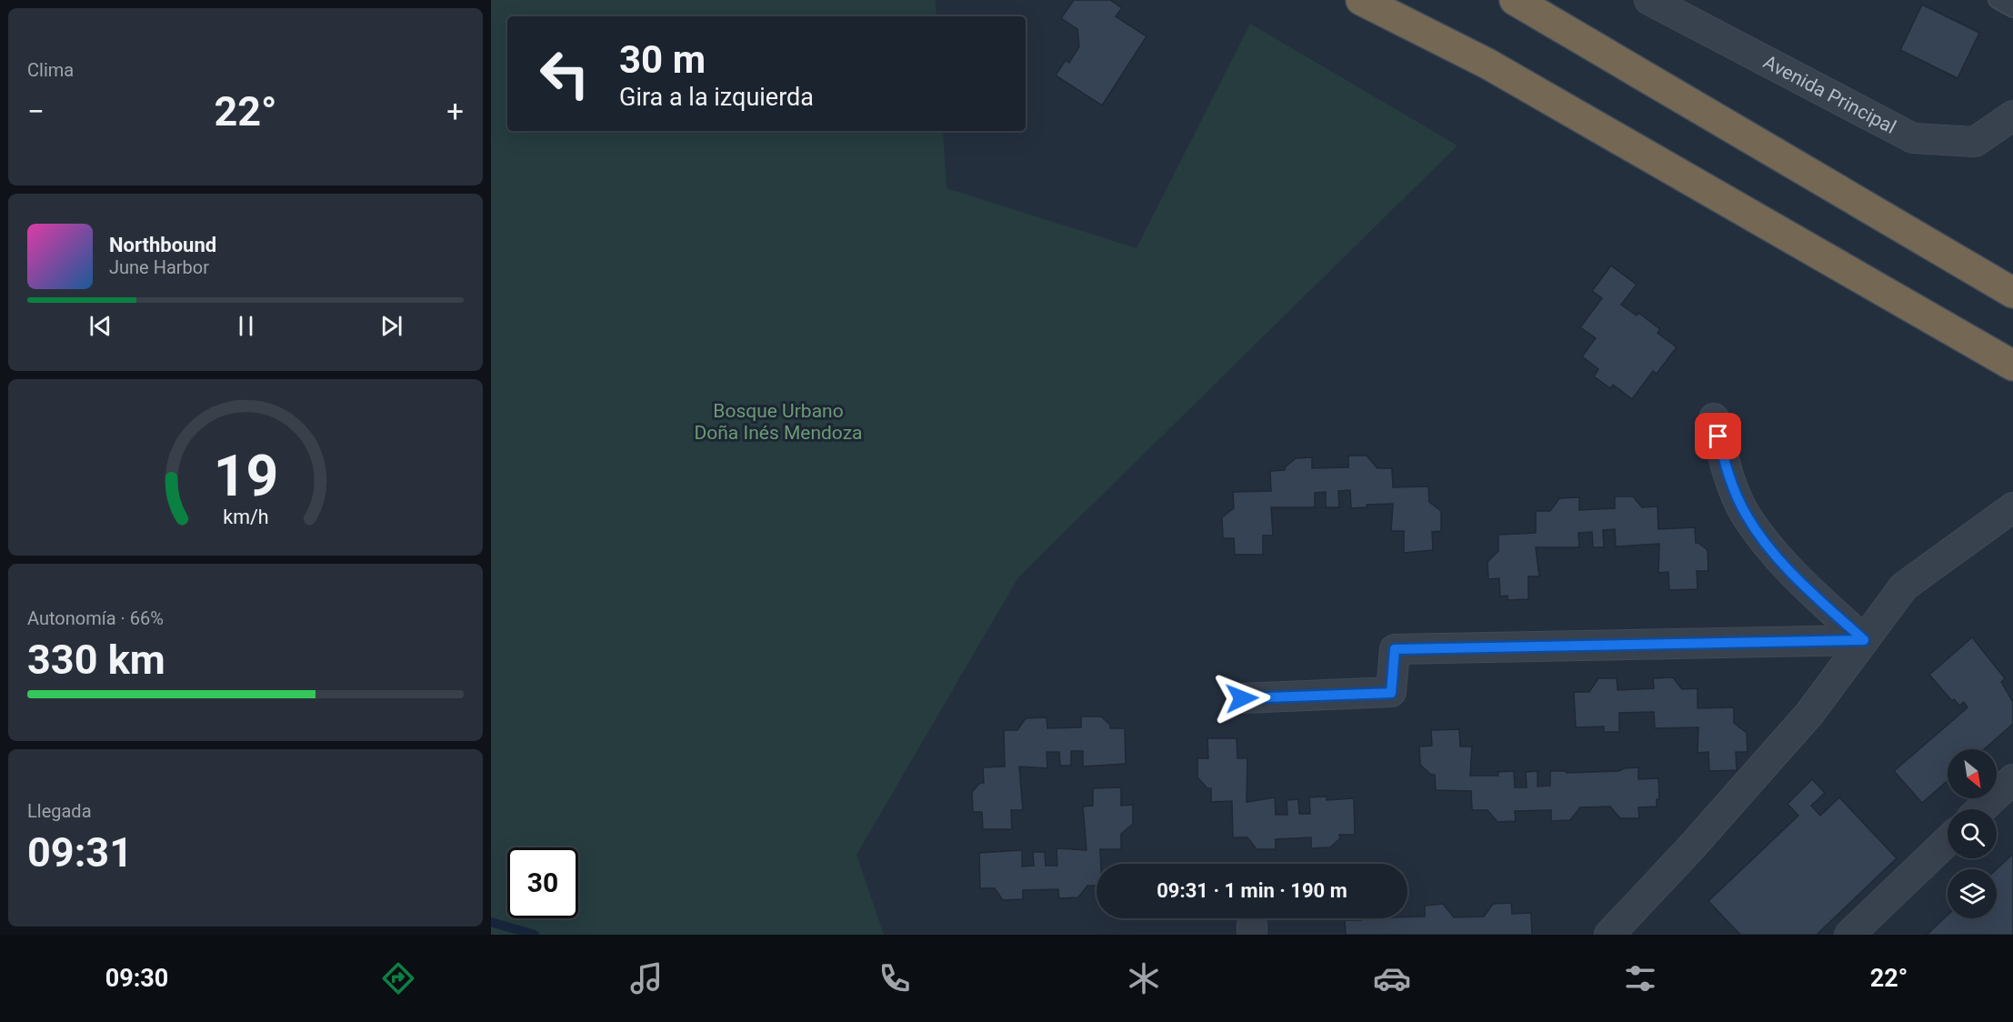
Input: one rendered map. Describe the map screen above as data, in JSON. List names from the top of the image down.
{
  "streets": {
    "street": ["Avenida Principal"]
  },
  "parks": ["Bosque Urbano Doña Inés Mendoza"],
  "north": "bottom right",
  "page": {
    "tile": [
      "Clima",
      ["Autonomía · 66%", "330 km"],
      ["Llegada", "09:31"]
    ],
    "turn": ["30 m", "Gira a la izquierda"],
    "heat": ["−", "22°", "+"],
    "song": ["Northbound", "June Harbor"],
    "limit": "30",
    "trip": "09:31 · 1 min · 190 m",
    "tabs": ["09:30", "22°"],
    "gauge": ["19", "km/h"]
  }
}
